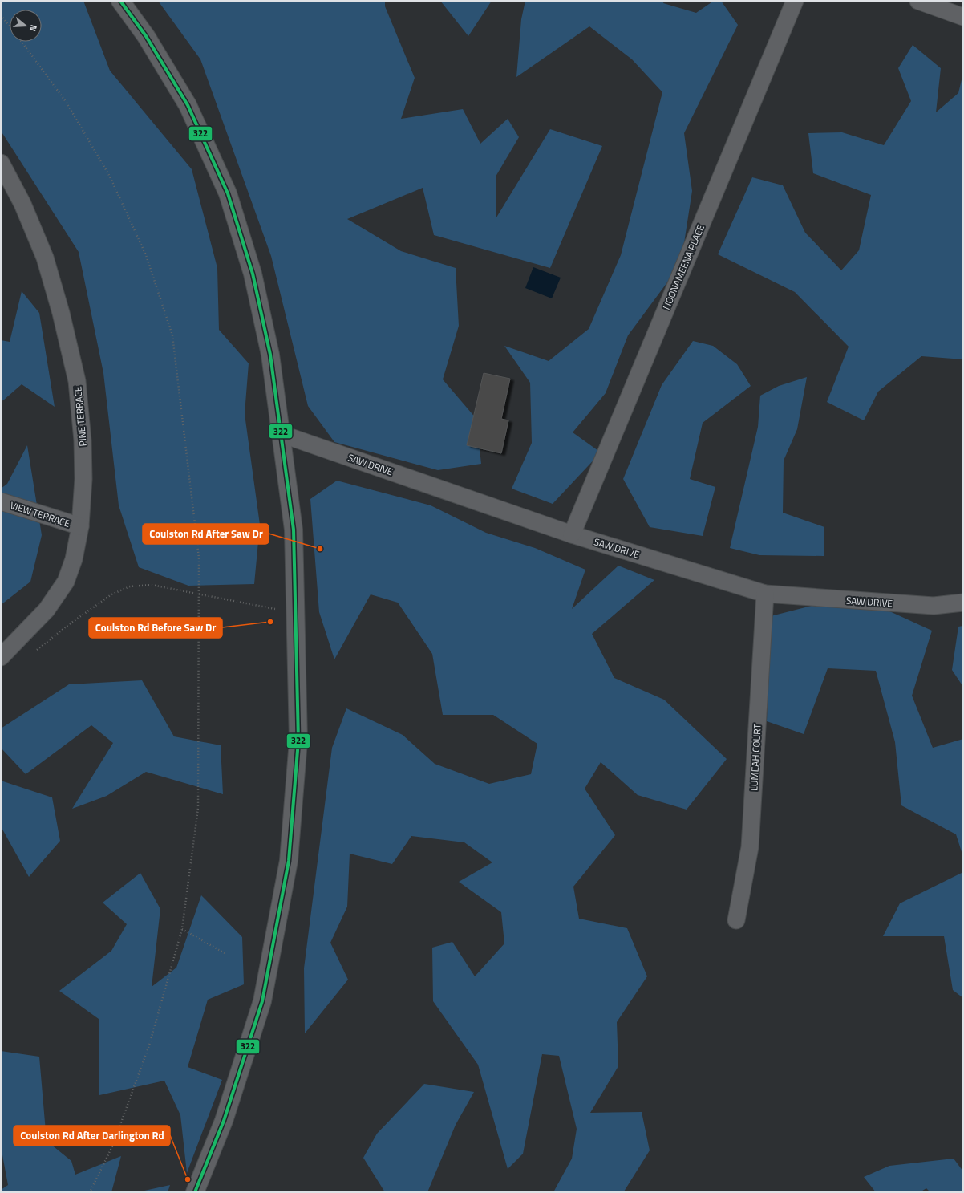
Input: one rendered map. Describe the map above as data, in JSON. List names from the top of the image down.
{
  "streets": {
    "street": [
      "NOONAMEENA PLACE",
      "PINE TERRACE",
      "SAW DRIVE",
      "VIEW TERRACE",
      "LUMEAH COURT"
    ]
  },
  "crossings": [
    ["NOONAMEENA PLACE", "SAW DRIVE"],
    ["PINE TERRACE", "VIEW TERRACE"],
    ["SAW DRIVE", "LUMEAH COURT"]
  ],
  "places": ["Coulston Rd After Saw Dr", "Coulston Rd Before Saw Dr", "Coulston Rd After Darlington Rd"],
  "lines": ["transit line 322"],
  "north": "right"
}
